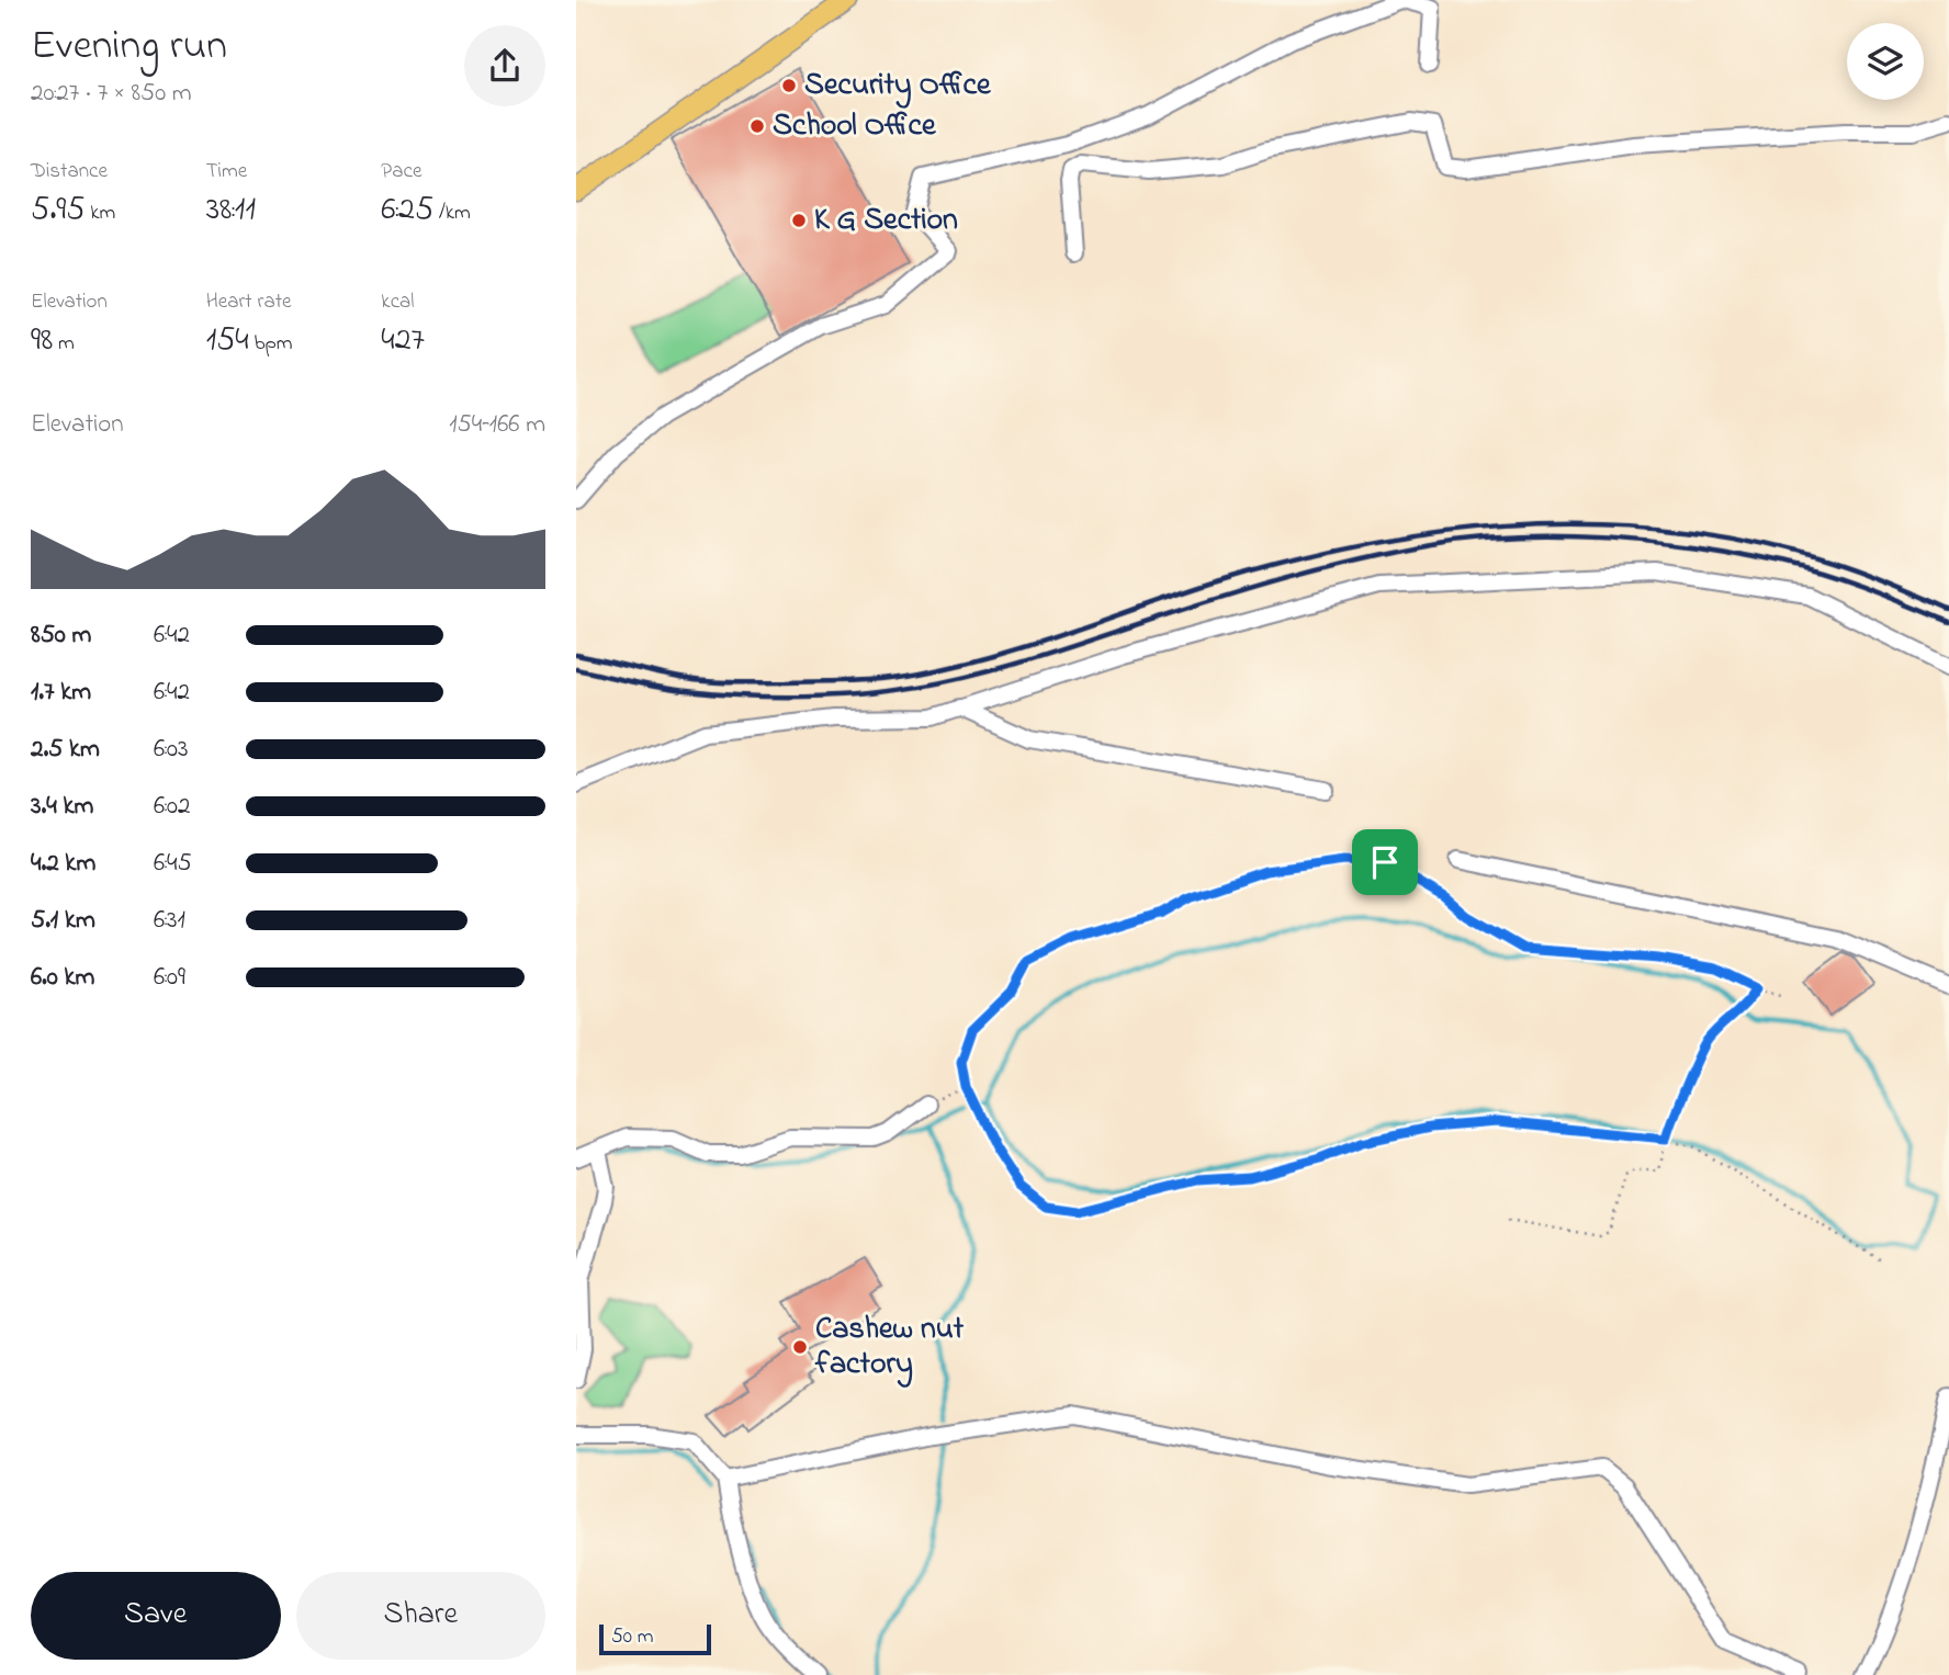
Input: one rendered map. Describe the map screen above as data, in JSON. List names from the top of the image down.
{
  "places": [
    "Security Office",
    "School Office",
    "K G Section",
    "Cashew nut factory"
  ],
  "scale_bar": "50 m",
  "page": {
    "heading": ["Evening run", "20:27 · 7 × 850 m"],
    "stats": [
      ["Distance", "5.95 km"],
      ["Time", "38:11"],
      ["Pace", "6:25 /km"],
      ["Elevation", "98 m"],
      ["Heart rate", "154 bpm"],
      ["kcal", "427"]
    ],
    "chart": ["Elevation", "154–166 m"],
    "list": [
      {
        "name": "850 m",
        "note": "6:42"
      },
      {
        "name": "1.7 km",
        "note": "6:42"
      },
      {
        "name": "2.5 km",
        "note": "6:03"
      },
      {
        "name": "3.4 km",
        "note": "6:02"
      },
      {
        "name": "4.2 km",
        "note": "6:45"
      },
      {
        "name": "5.1 km",
        "note": "6:31"
      },
      {
        "name": "6.0 km",
        "note": "6:09"
      }
    ],
    "buttons": ["Save", "Share"],
    "scale": "50 m"
  }
}
